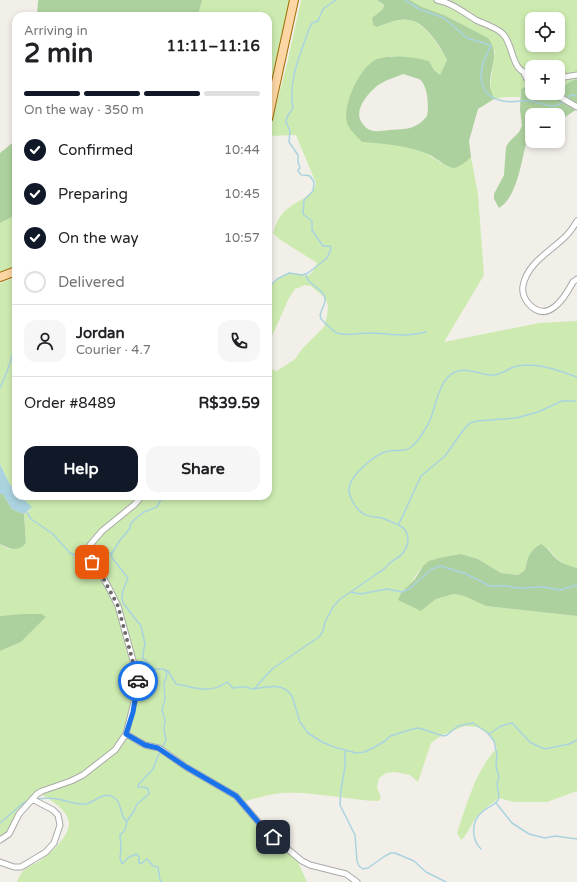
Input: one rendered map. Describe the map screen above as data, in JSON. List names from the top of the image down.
{
  "page": {
    "map_buttons": ["+", "−"],
    "heading": ["2 min", "Arriving in", "11:11–11:16"],
    "panel": [
      "Jordan",
      "Courier · 4.7",
      "Order #8489",
      "R$39.59"
    ],
    "bar": "On the way · 350 m",
    "list": [
      ["Confirmed", "10:44"],
      ["Preparing", "10:45"],
      ["On the way", "10:57"],
      "Delivered"
    ],
    "buttons": ["Help", "Share"]
  }
}
